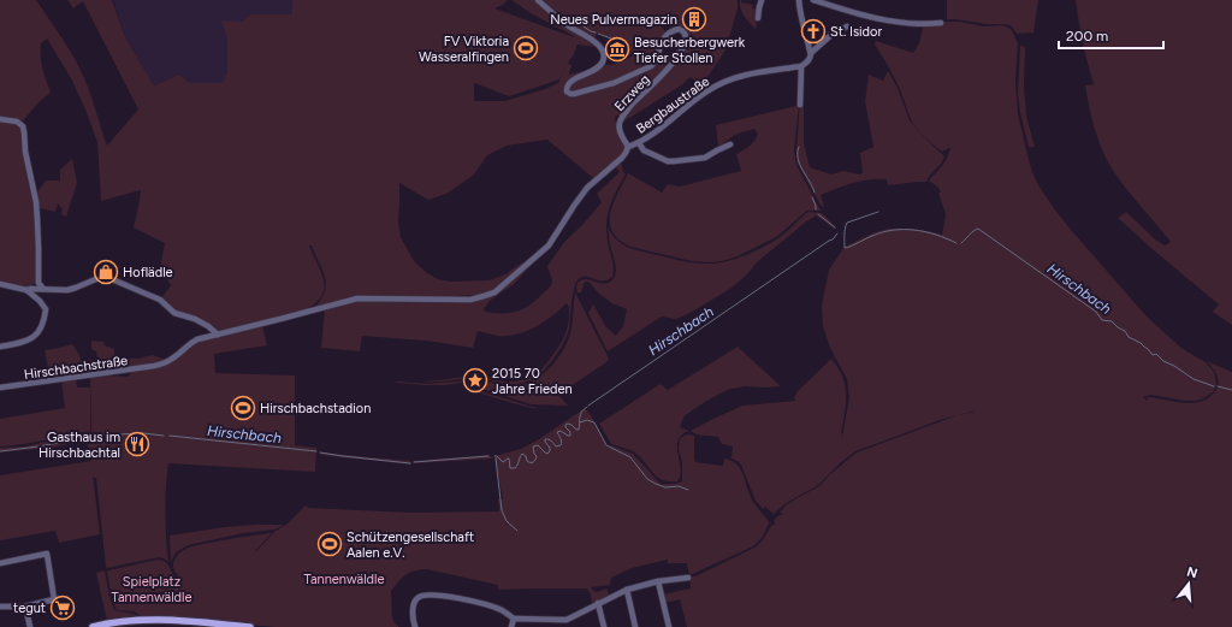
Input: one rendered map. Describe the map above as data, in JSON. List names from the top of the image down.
{
  "streets": {
    "street": ["Erzweg", "Bergbaustraße", "Hirschbachstraße"]
  },
  "crossings": [
    ["Erzweg", "Bergbaustraße"],
    ["Erzweg", "Hirschbachstraße"],
    ["Bergbaustraße", "Hirschbachstraße"]
  ],
  "water": ["Hirschbach"],
  "parks": ["Tannenwäldle", "Spielplatz Tannenwäldle"],
  "places": {
    "building": ["Neues Pulvermagazin"],
    "church": ["St. Isidor"],
    "sports": ["FV Viktoria Wasseralfingen", "Hirschbachstadion", "Schützengesellschaft Aalen e.V."],
    "museum": ["Besucherbergwerk Tiefer Stollen"],
    "shop": ["Hoflädle"],
    "place": ["2015 70 Jahre Frieden"],
    "restaurant": ["Gasthaus im Hirschbachtal"],
    "supermarket": ["tegut"]
  },
  "scale_bar": "200 m",
  "north": "top"
}
